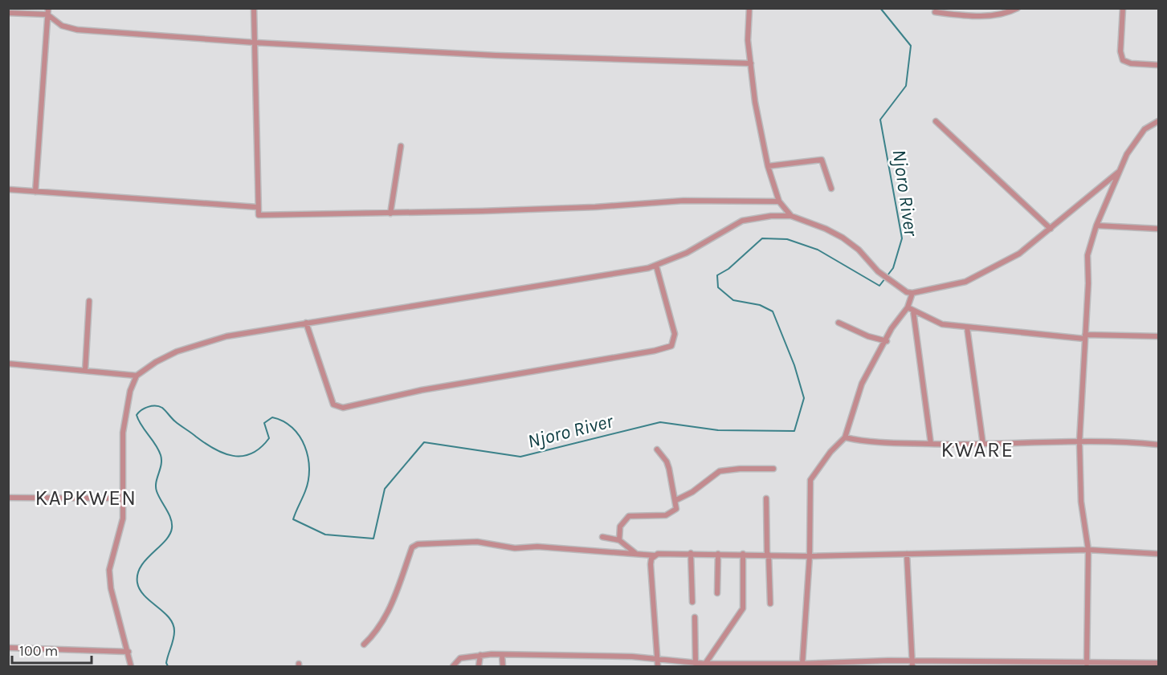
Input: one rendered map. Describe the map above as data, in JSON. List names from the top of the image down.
{
  "districts": ["KWARE", "KAPKWEN"],
  "water": ["Njoro River"],
  "scale_bar": "100 m"
}
